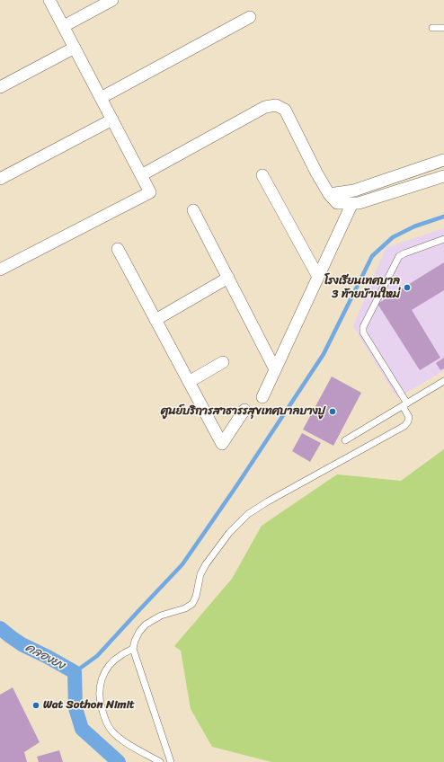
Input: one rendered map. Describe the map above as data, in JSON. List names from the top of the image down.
{
  "water": ["คลองยง"],
  "places": ["โรงเรียนเทศบาล 3 ท้ายบ้านใหม่", "ศูนย์บริการสาธารรสุขเทศบาลบางปู", "Wat Sothon Nimit"]
}
